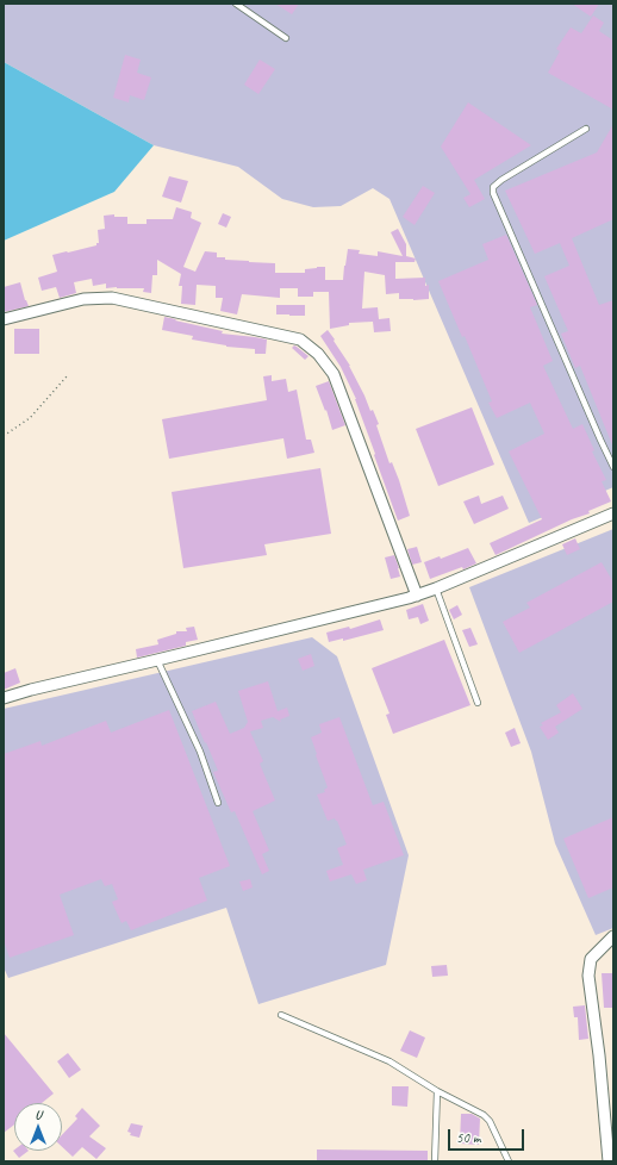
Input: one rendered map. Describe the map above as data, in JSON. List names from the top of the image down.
{
  "scale_bar": "50 m",
  "north": "top"
}
